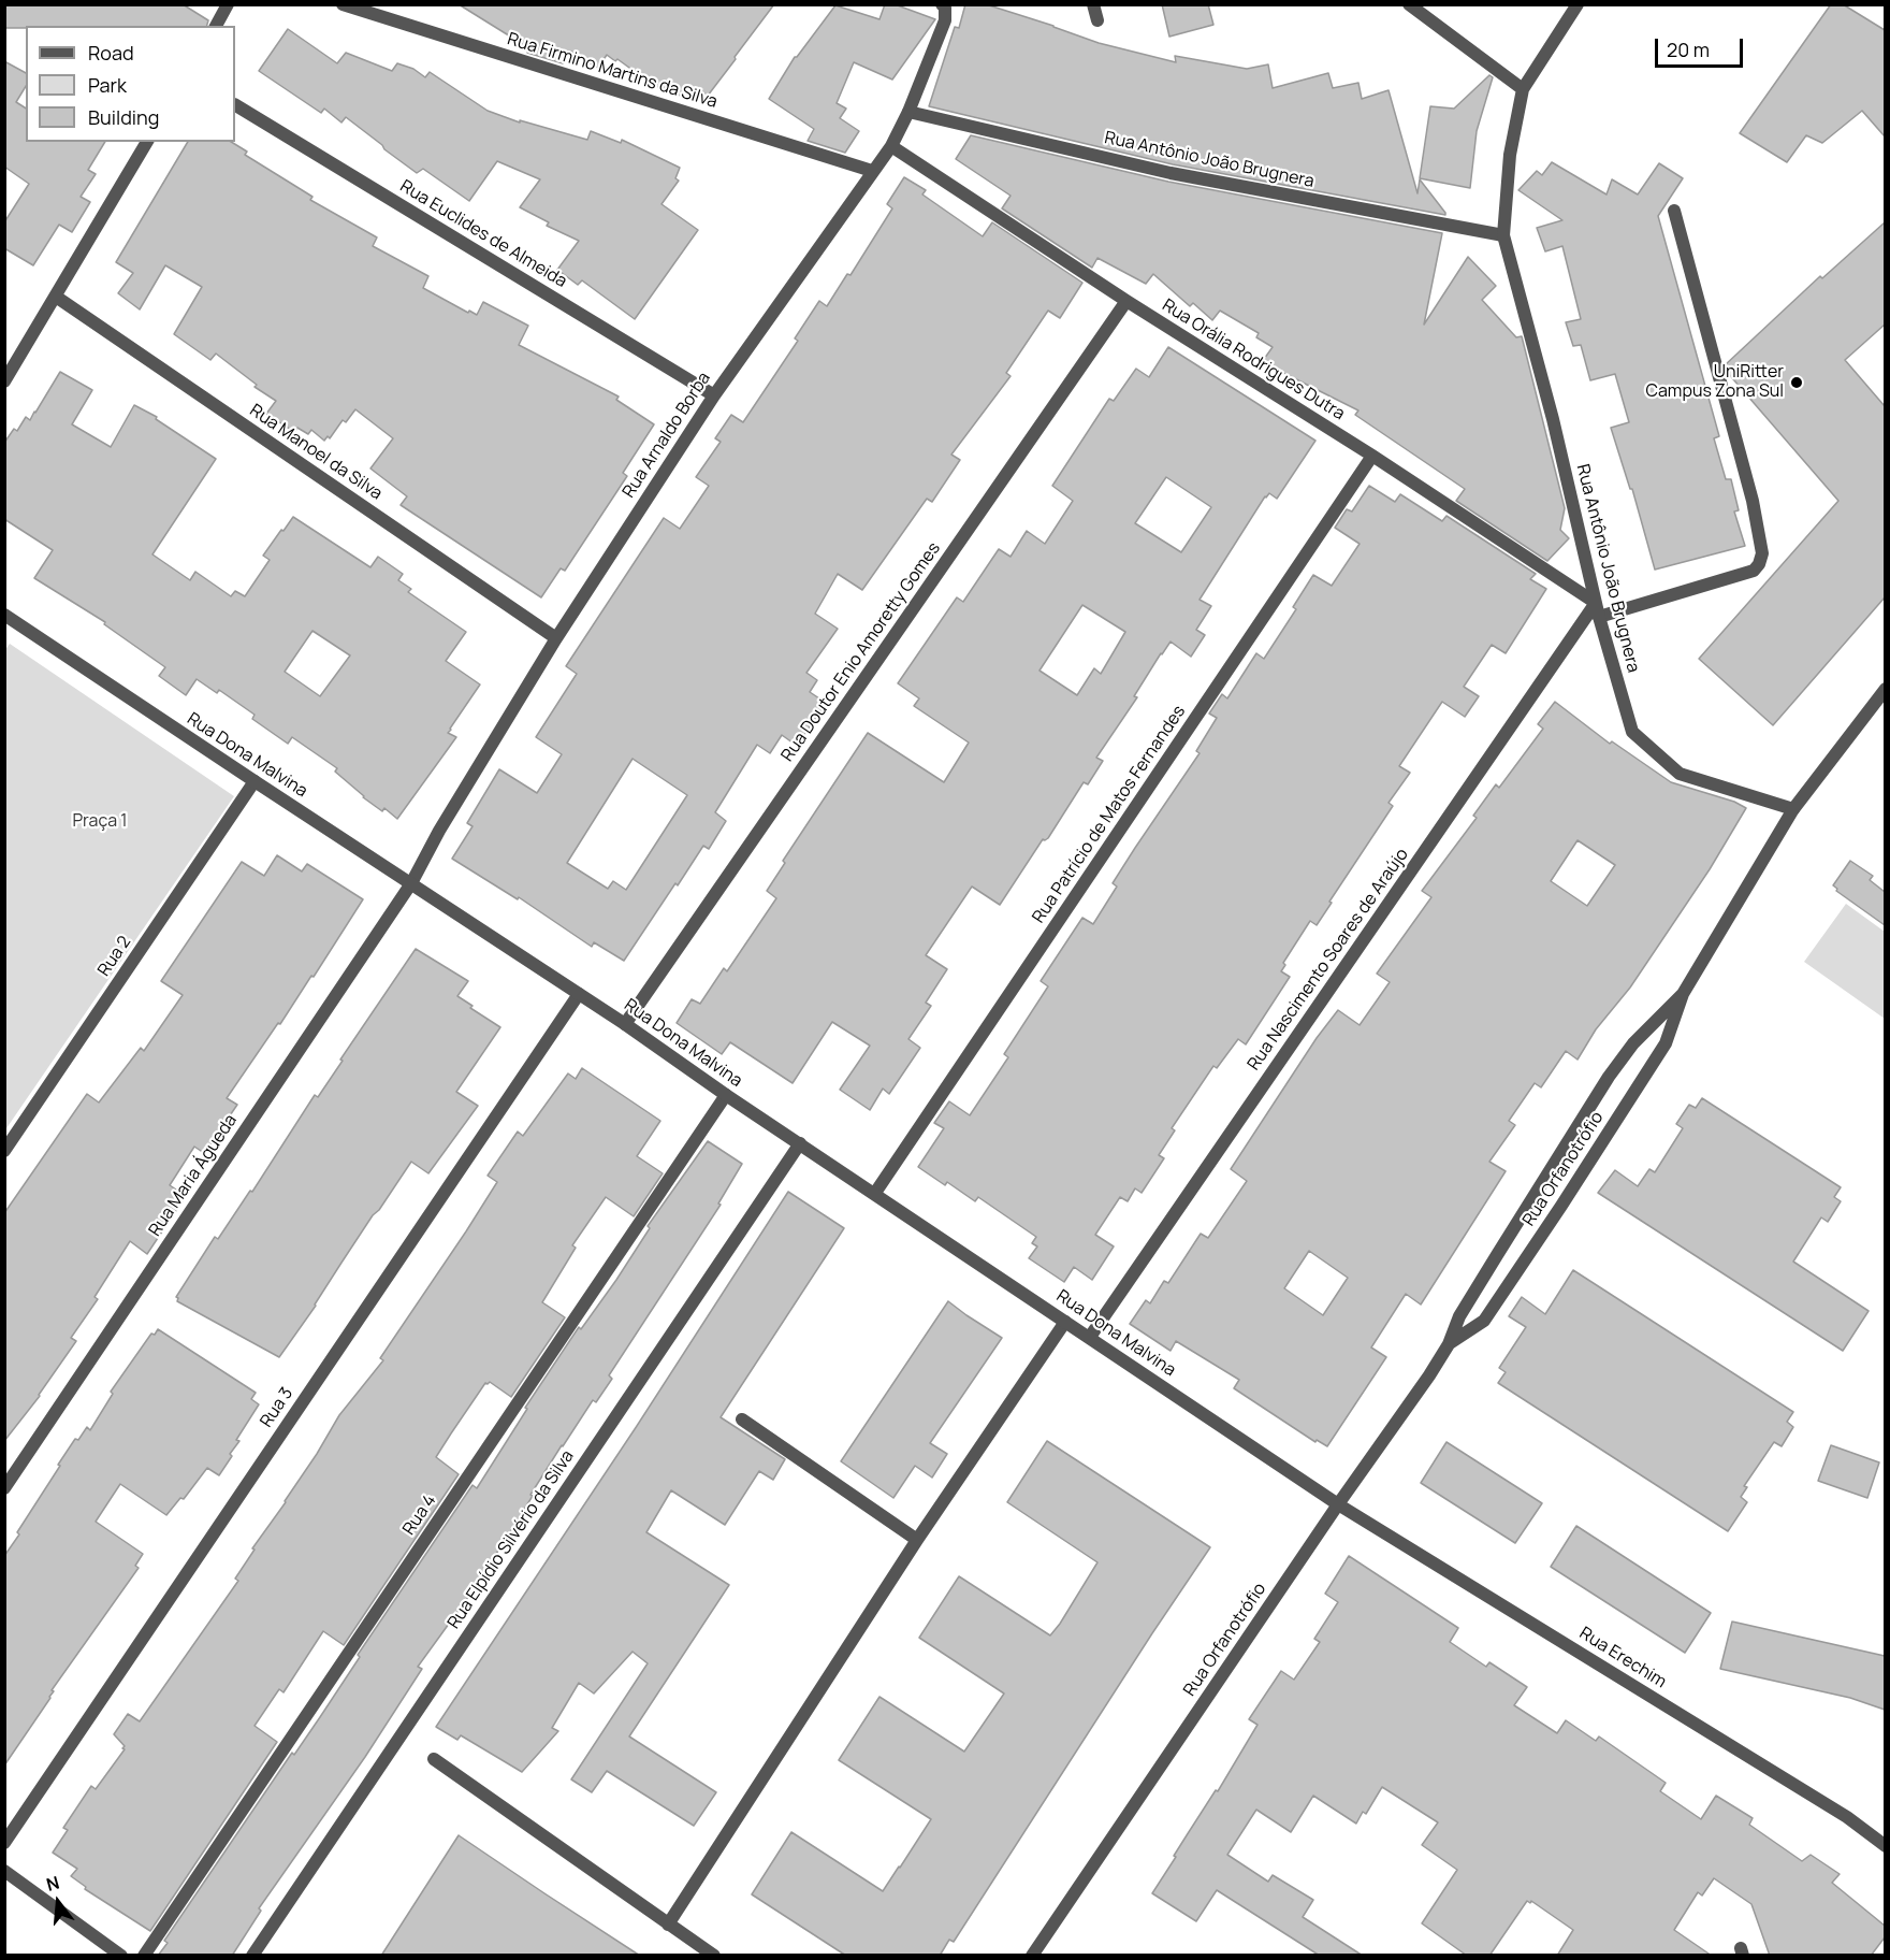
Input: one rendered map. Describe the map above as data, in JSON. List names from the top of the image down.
{
  "streets": {
    "street": [
      "Rua Firmino Martins da Silva",
      "Rua Antônio João Brugnera",
      "Rua Euclides de Almeida",
      "Rua Orália Rodrigues Dutra",
      "Rua Arnaldo Borba",
      "Rua Manoel da Silva",
      "Rua Doutor Enio Amoretty Gomes",
      "Rua Dona Malvina",
      "Rua Patrício de Matos Fernandes",
      "Rua 2",
      "Rua Nascimento Soares de Araújo",
      "Rua Orfanotrófio",
      "Rua Maria Águeda",
      "Rua 3",
      "Rua 4",
      "Rua Elpídio Silvério da Silva",
      "Rua Erechim"
    ]
  },
  "crossings": [
    ["Rua Firmino Martins da Silva", "Rua Arnaldo Borba"],
    ["Rua Antônio João Brugnera", "Rua Orália Rodrigues Dutra"],
    ["Rua Antônio João Brugnera", "Rua Arnaldo Borba"],
    ["Rua Antônio João Brugnera", "Rua Nascimento Soares de Araújo"],
    ["Rua Antônio João Brugnera", "Rua Orfanotrófio"],
    ["Rua Euclides de Almeida", "Rua Arnaldo Borba"],
    ["Rua Orália Rodrigues Dutra", "Rua Arnaldo Borba"],
    ["Rua Orália Rodrigues Dutra", "Rua Doutor Enio Amoretty Gomes"],
    ["Rua Orália Rodrigues Dutra", "Rua Patrício de Matos Fernandes"],
    ["Rua Orália Rodrigues Dutra", "Rua Nascimento Soares de Araújo"],
    ["Rua Arnaldo Borba", "Rua Manoel da Silva"],
    ["Rua Arnaldo Borba", "Rua Dona Malvina"],
    ["Rua Arnaldo Borba", "Rua Maria Águeda"],
    ["Rua Doutor Enio Amoretty Gomes", "Rua Dona Malvina"],
    ["Rua Dona Malvina", "Rua Patrício de Matos Fernandes"],
    ["Rua Dona Malvina", "Rua 2"],
    ["Rua Dona Malvina", "Rua Nascimento Soares de Araújo"],
    ["Rua Dona Malvina", "Rua Orfanotrófio"],
    ["Rua Dona Malvina", "Rua Maria Águeda"],
    ["Rua Dona Malvina", "Rua 3"],
    ["Rua Dona Malvina", "Rua 4"],
    ["Rua Dona Malvina", "Rua Elpídio Silvério da Silva"],
    ["Rua Dona Malvina", "Rua Erechim"],
    ["Rua Orfanotrófio", "Rua Erechim"]
  ],
  "parks": ["Praça 1"],
  "places": ["UniRitter Campus Zona Sul"],
  "legend": ["Road", "Park", "Building"],
  "scale_bar": "20 m",
  "north": "top"
}
